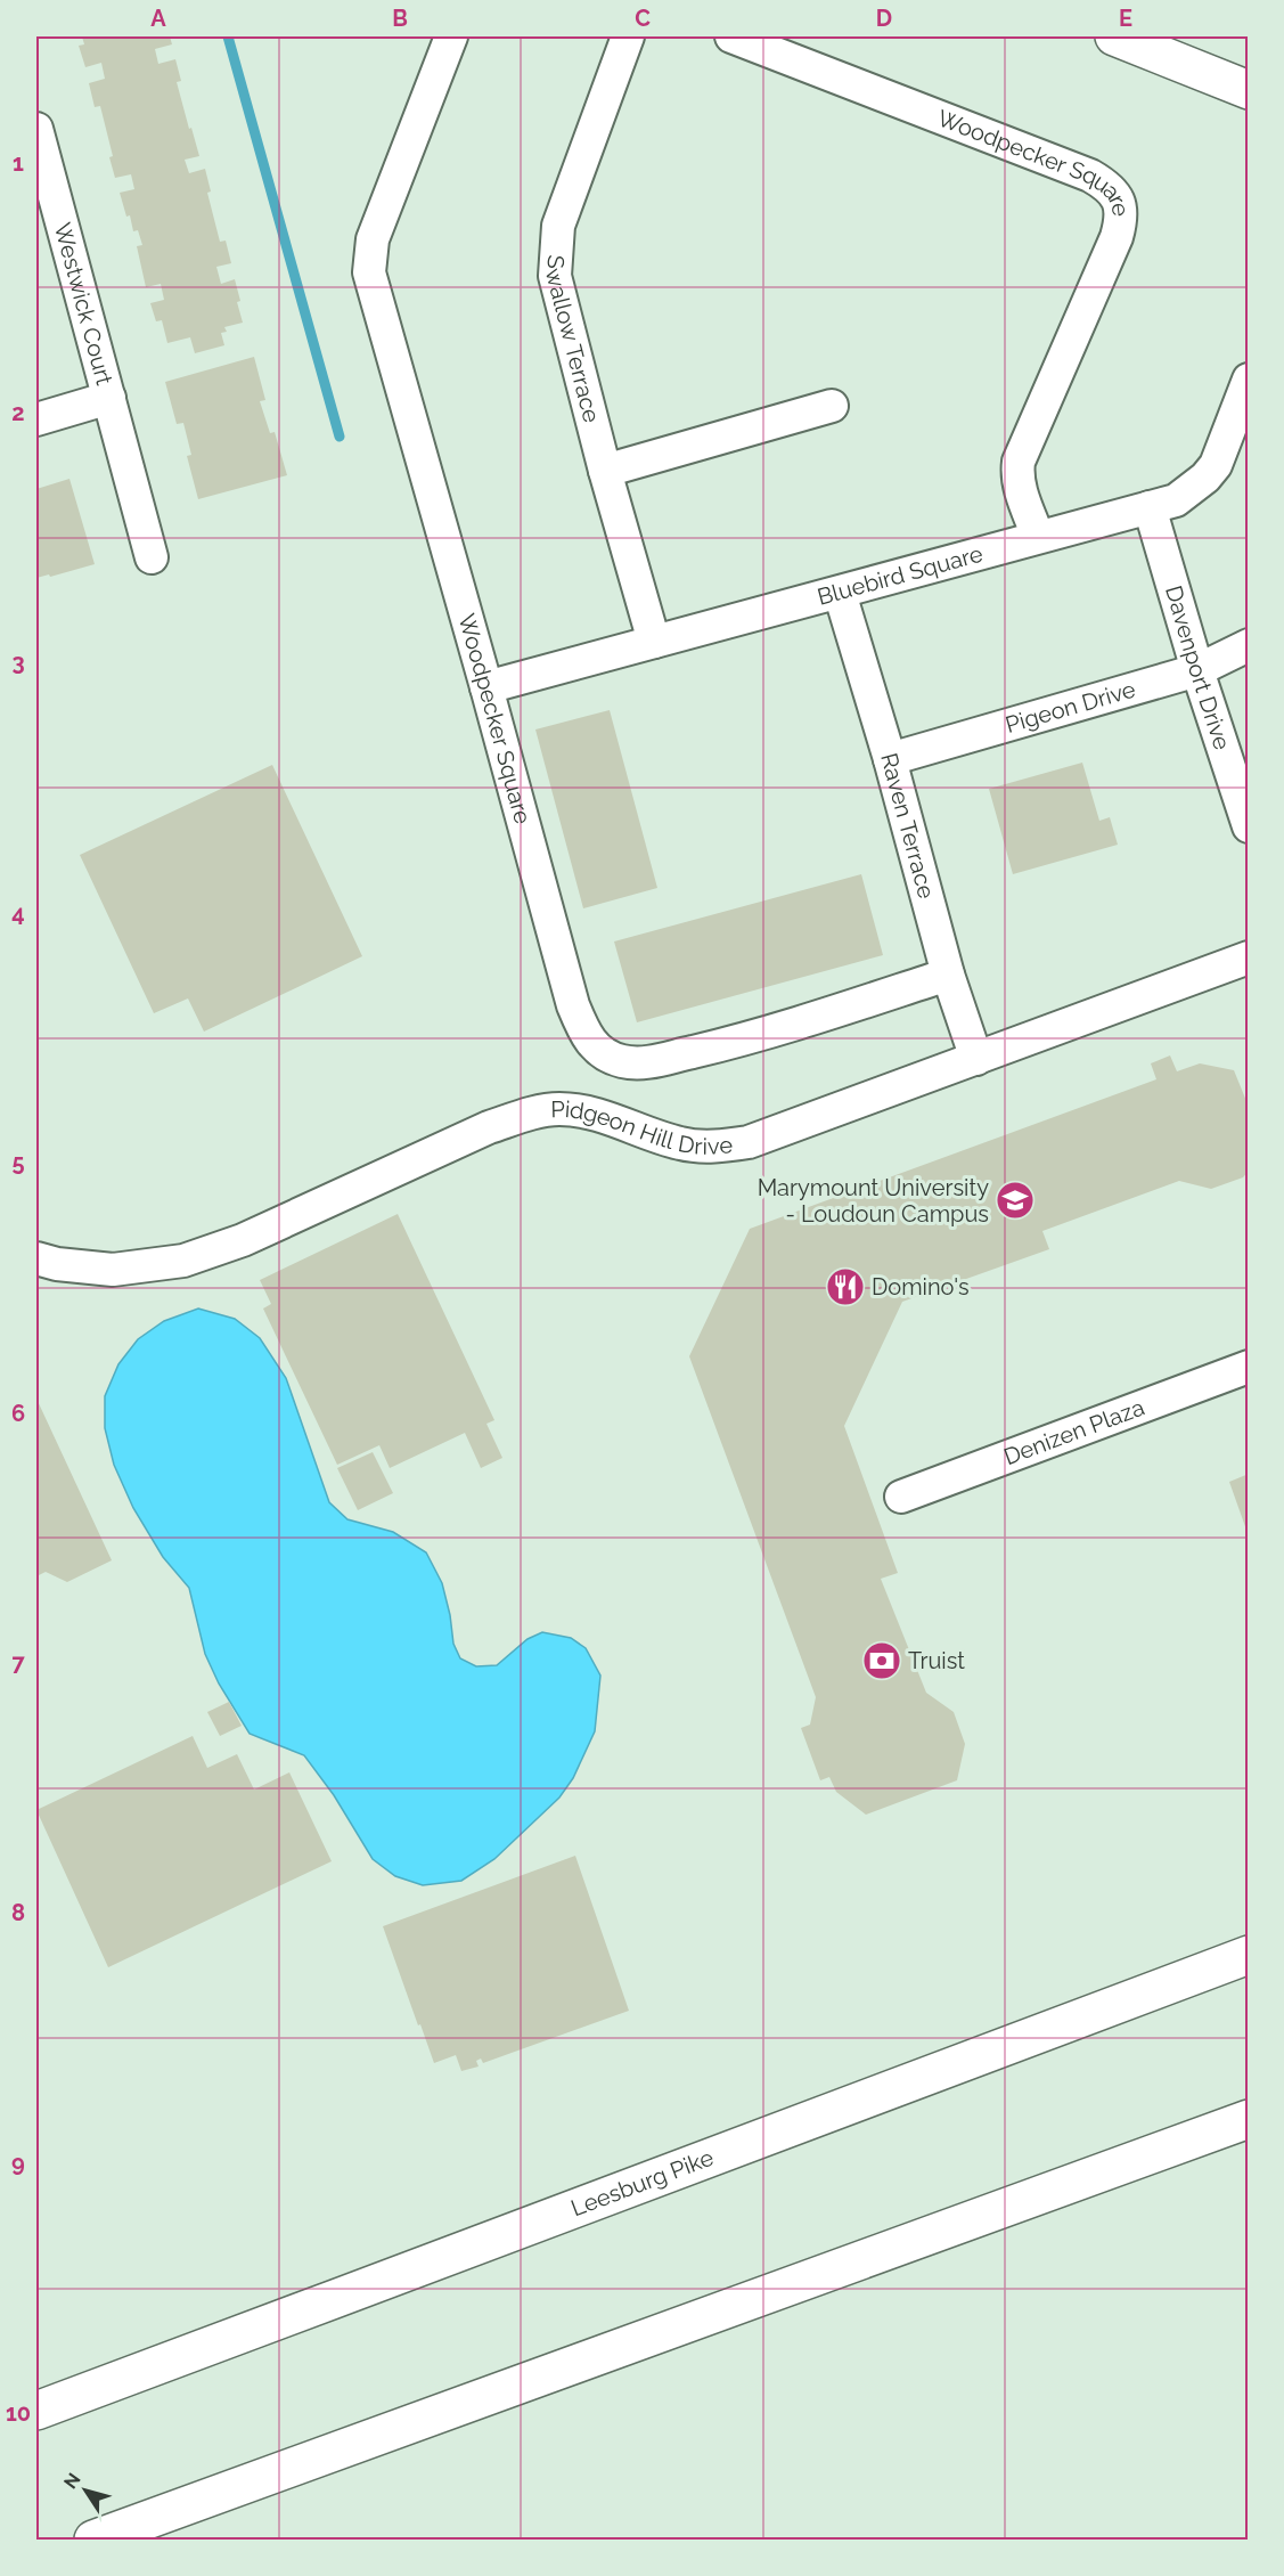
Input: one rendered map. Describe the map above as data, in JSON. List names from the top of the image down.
{
  "streets": {
    "main road": ["Leesburg Pike"],
    "street": [
      "Woodpecker Square",
      "Westwick Court",
      "Swallow Terrace",
      "Bluebird Square",
      "Davenport Drive",
      "Pigeon Drive",
      "Raven Terrace",
      "Pidgeon Hill Drive",
      "Denizen Plaza"
    ]
  },
  "crossings": [
    ["Woodpecker Square", "Bluebird Square"],
    ["Woodpecker Square", "Raven Terrace"],
    ["Swallow Terrace", "Bluebird Square"],
    ["Bluebird Square", "Davenport Drive"],
    ["Bluebird Square", "Raven Terrace"],
    ["Davenport Drive", "Pigeon Drive"],
    ["Pigeon Drive", "Raven Terrace"],
    ["Raven Terrace", "Pidgeon Hill Drive"]
  ],
  "places": {
    "school or university": ["Marymount University - Loudoun Campus"],
    "restaurant": ["Domino's"],
    "bank": ["Truist"]
  },
  "north": "top left",
  "grid": {
    "columns": [
      "A",
      "B",
      "C",
      "D",
      "E"
    ],
    "rows": [
      "1",
      "2",
      "3",
      "4",
      "5",
      "6",
      "7",
      "8",
      "9",
      "10"
    ]
  }
}
